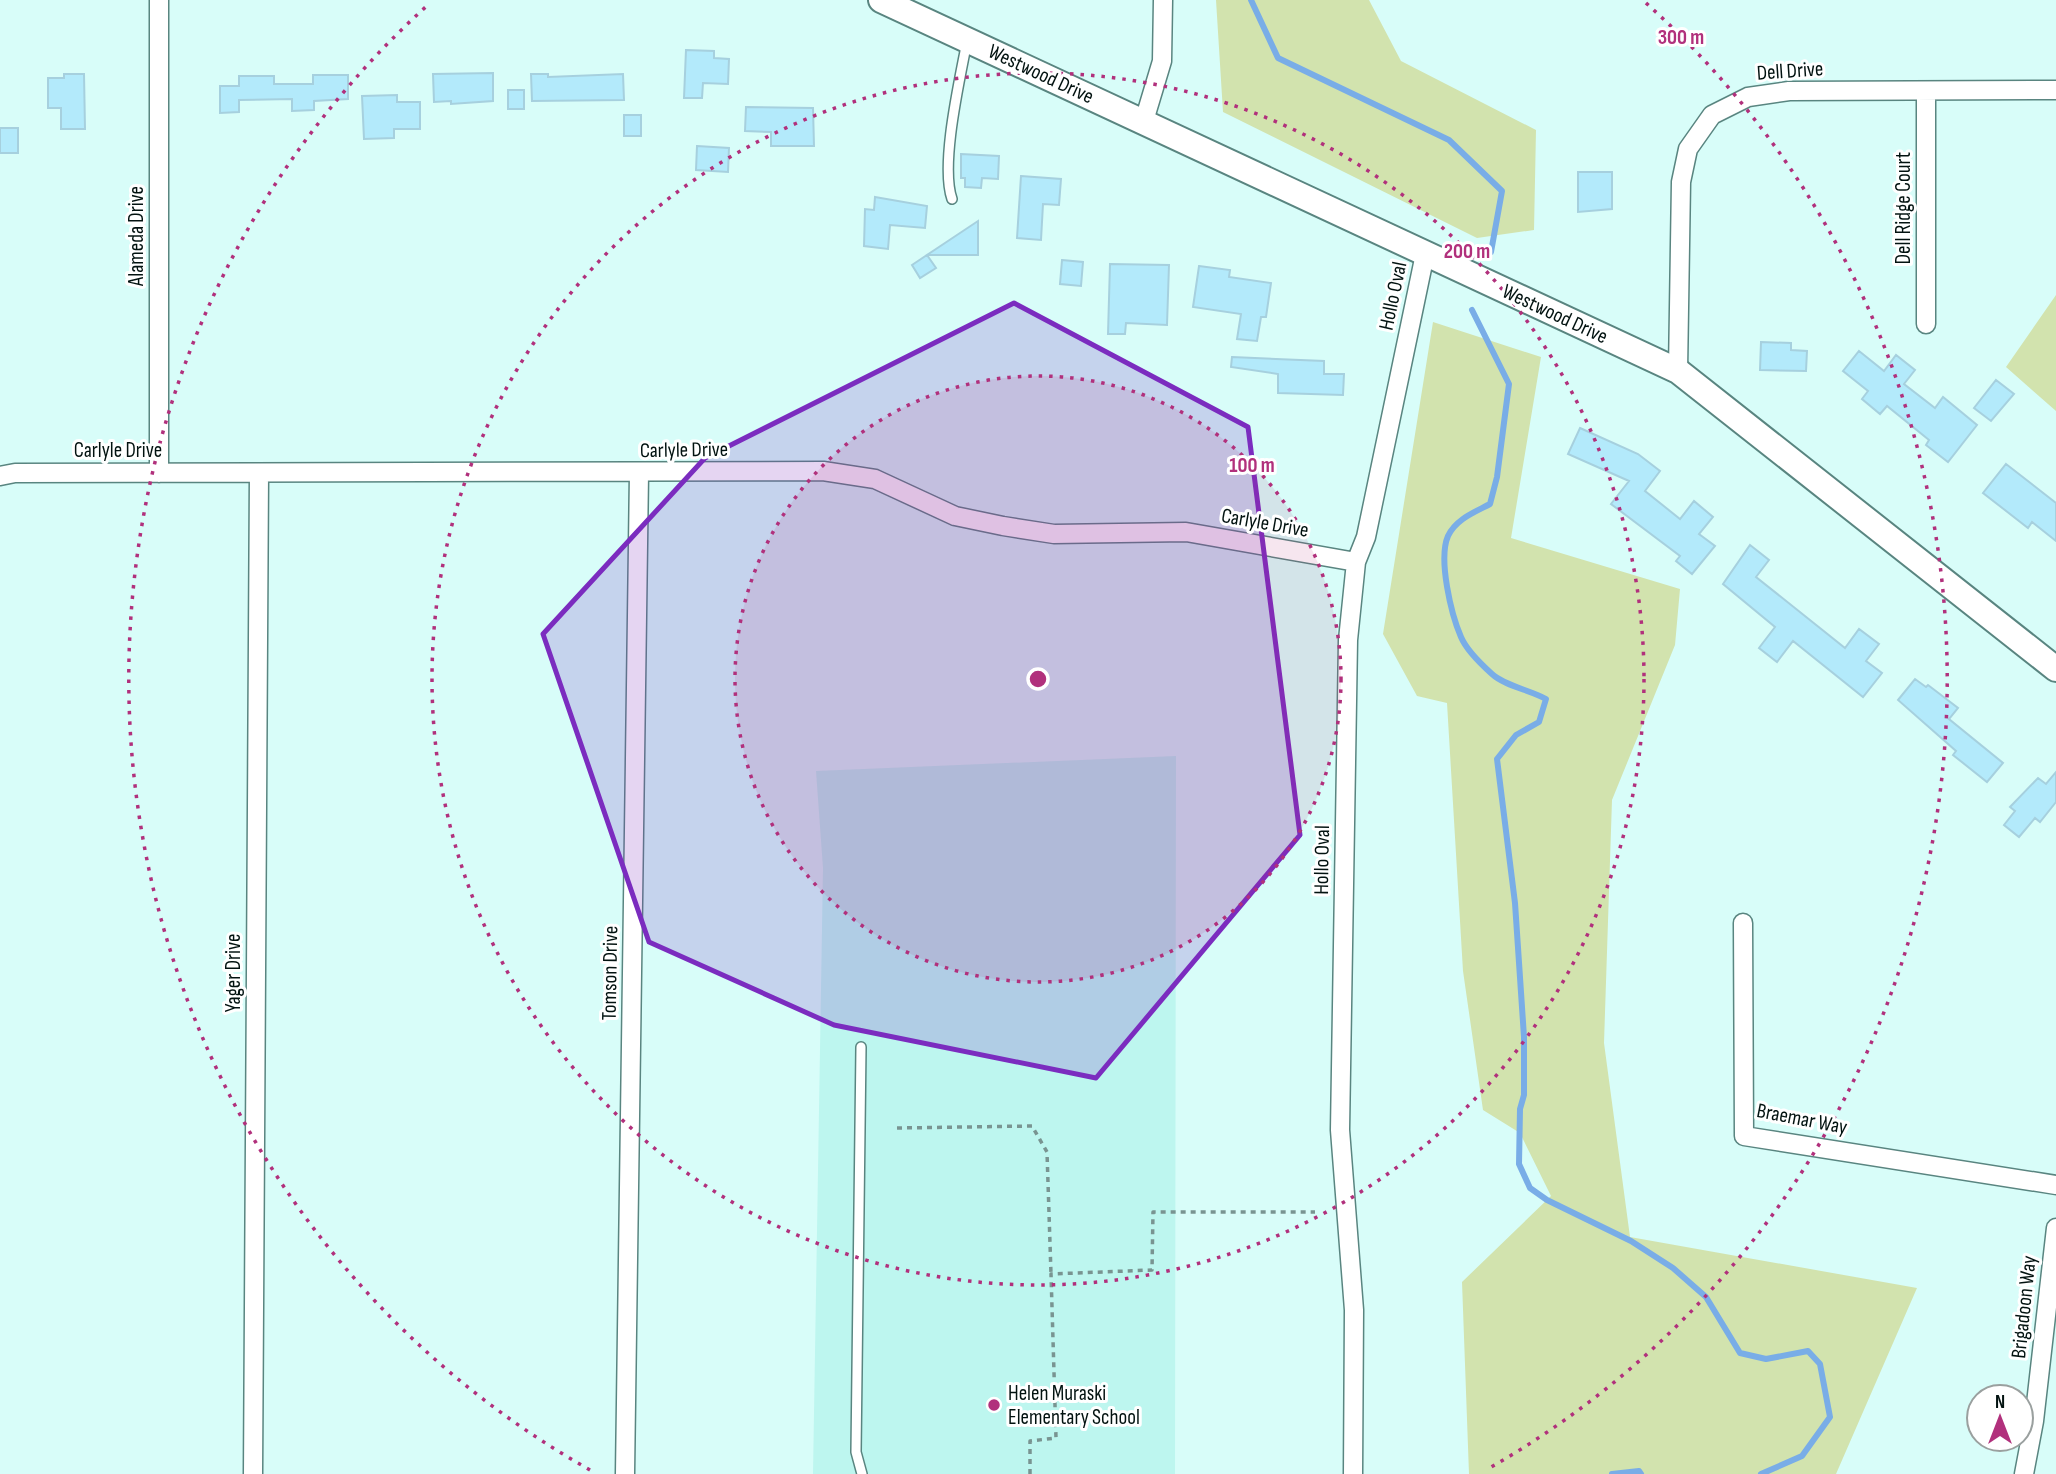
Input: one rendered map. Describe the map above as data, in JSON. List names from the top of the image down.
{
  "streets": {
    "street": [
      "Dell Drive",
      "Westwood Drive",
      "Dell Ridge Court",
      "Alameda Drive",
      "Hollo Oval",
      "Carlyle Drive",
      "Yager Drive",
      "Tomson Drive",
      "Braemar Way",
      "Brigadoon Way"
    ]
  },
  "crossings": [
    ["Dell Drive", "Westwood Drive"],
    ["Dell Drive", "Dell Ridge Court"],
    ["Westwood Drive", "Hollo Oval"],
    ["Alameda Drive", "Carlyle Drive"],
    ["Hollo Oval", "Carlyle Drive"],
    ["Carlyle Drive", "Yager Drive"],
    ["Carlyle Drive", "Tomson Drive"]
  ],
  "places": ["Helen Muraski Elementary School"],
  "north": "top",
  "rings": ["300 m", "200 m", "100 m"]
}
